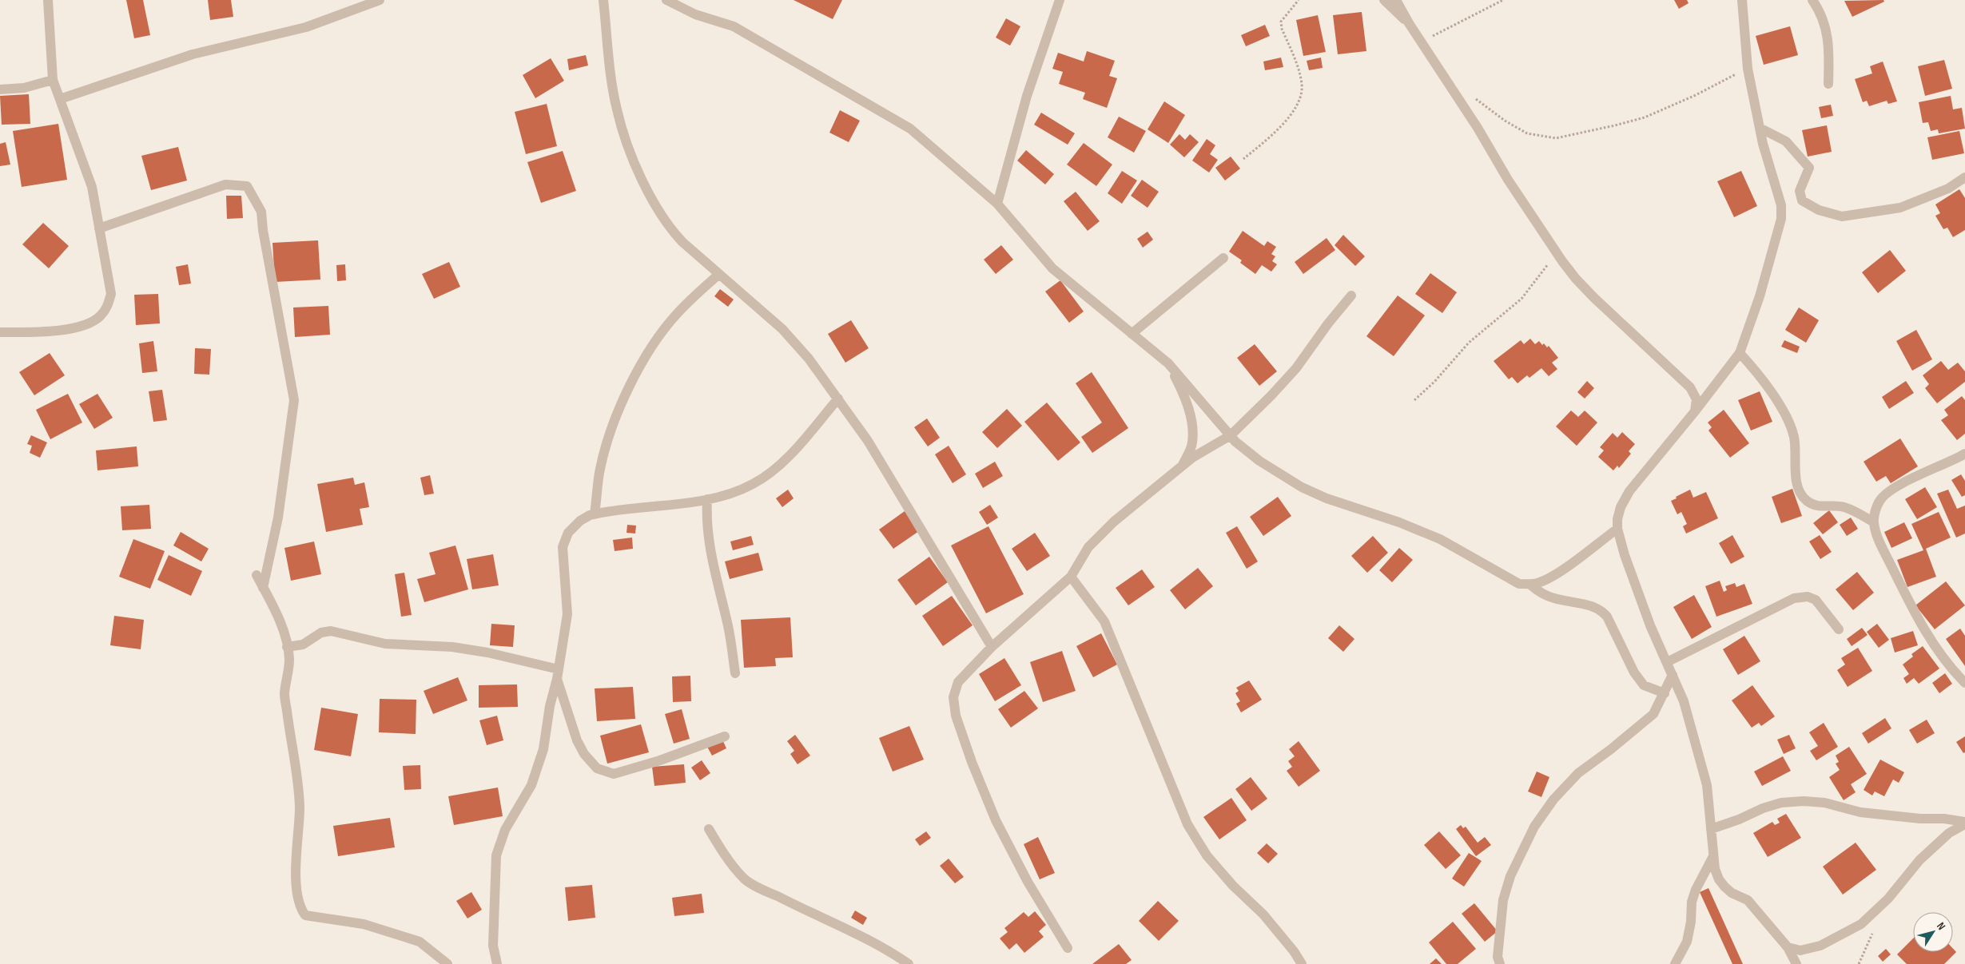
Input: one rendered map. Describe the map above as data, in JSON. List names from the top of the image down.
{
  "north": "top right"
}
